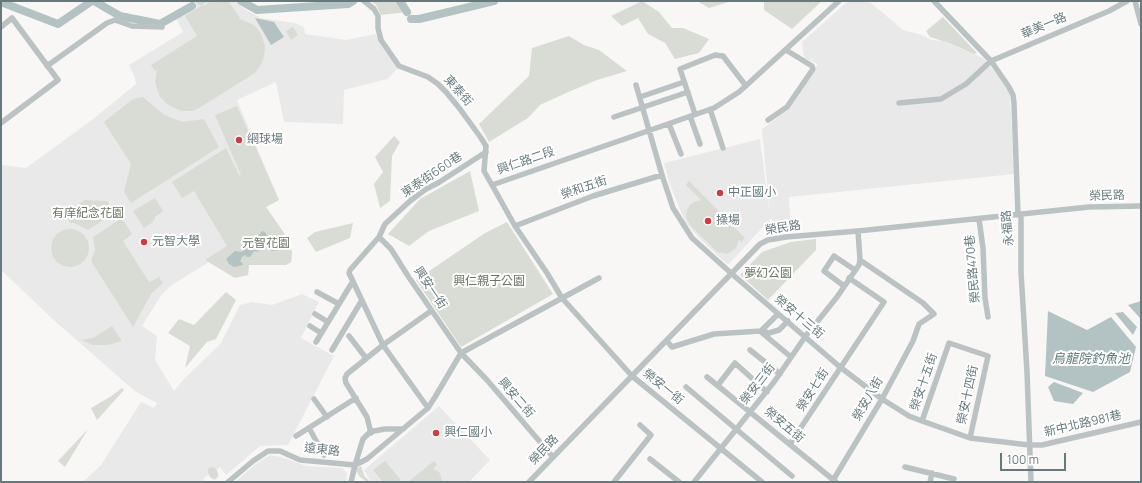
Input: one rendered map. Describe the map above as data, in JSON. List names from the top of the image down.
{
  "streets": {
    "street": [
      "華美一路",
      "東泰街",
      "興仁路二段",
      "東泰街660巷",
      "榮和五街",
      "榮民路",
      "永福路",
      "榮民路470巷",
      "興安一街",
      "榮安十三街",
      "榮安十五街",
      "榮安三街",
      "榮安一街",
      "榮安七街",
      "榮安十四街",
      "興安二街",
      "榮安八街",
      "新中北路981巷",
      "榮安五街",
      "遠東路"
    ]
  },
  "crossings": [
    ["華美一路", "永福路"],
    ["東泰街", "東泰街660巷"],
    ["興仁路二段", "榮和五街"],
    ["興仁路二段", "榮安十三街"],
    ["興仁路二段", "榮安一街"],
    ["東泰街660巷", "興安一街"],
    ["榮和五街", "榮安十三街"],
    ["榮民路", "永福路"],
    ["榮民路", "榮民路470巷"],
    ["榮民路", "榮安十三街"],
    ["榮民路", "榮安一街"],
    ["榮民路", "興安二街"],
    ["永福路", "榮安十三街"],
    ["永福路", "新中北路981巷"],
    ["興安一街", "興安二街"],
    ["榮安十三街", "榮安十五街"],
    ["榮安十三街", "榮安三街"],
    ["榮安十三街", "榮安七街"],
    ["榮安十三街", "榮安十四街"],
    ["榮安十三街", "榮安八街"],
    ["榮安十三街", "新中北路981巷"],
    ["榮安十五街", "榮安十四街"],
    ["榮安三街", "榮安一街"],
    ["榮安三街", "榮安七街"],
    ["榮安三街", "榮安八街"],
    ["榮安三街", "榮安五街"],
    ["榮安七街", "榮安五街"],
    ["榮安八街", "榮安五街"]
  ],
  "water": ["烏龍院釣魚池"],
  "parks": [
    "有庠紀念花園",
    "元智花園",
    "夢幻公園",
    "興仁親子公園"
  ],
  "places": [
    "網球場",
    "中正國小",
    "操場",
    "元智大學",
    "興仁國小"
  ],
  "scale_bar": "100 m"
}
